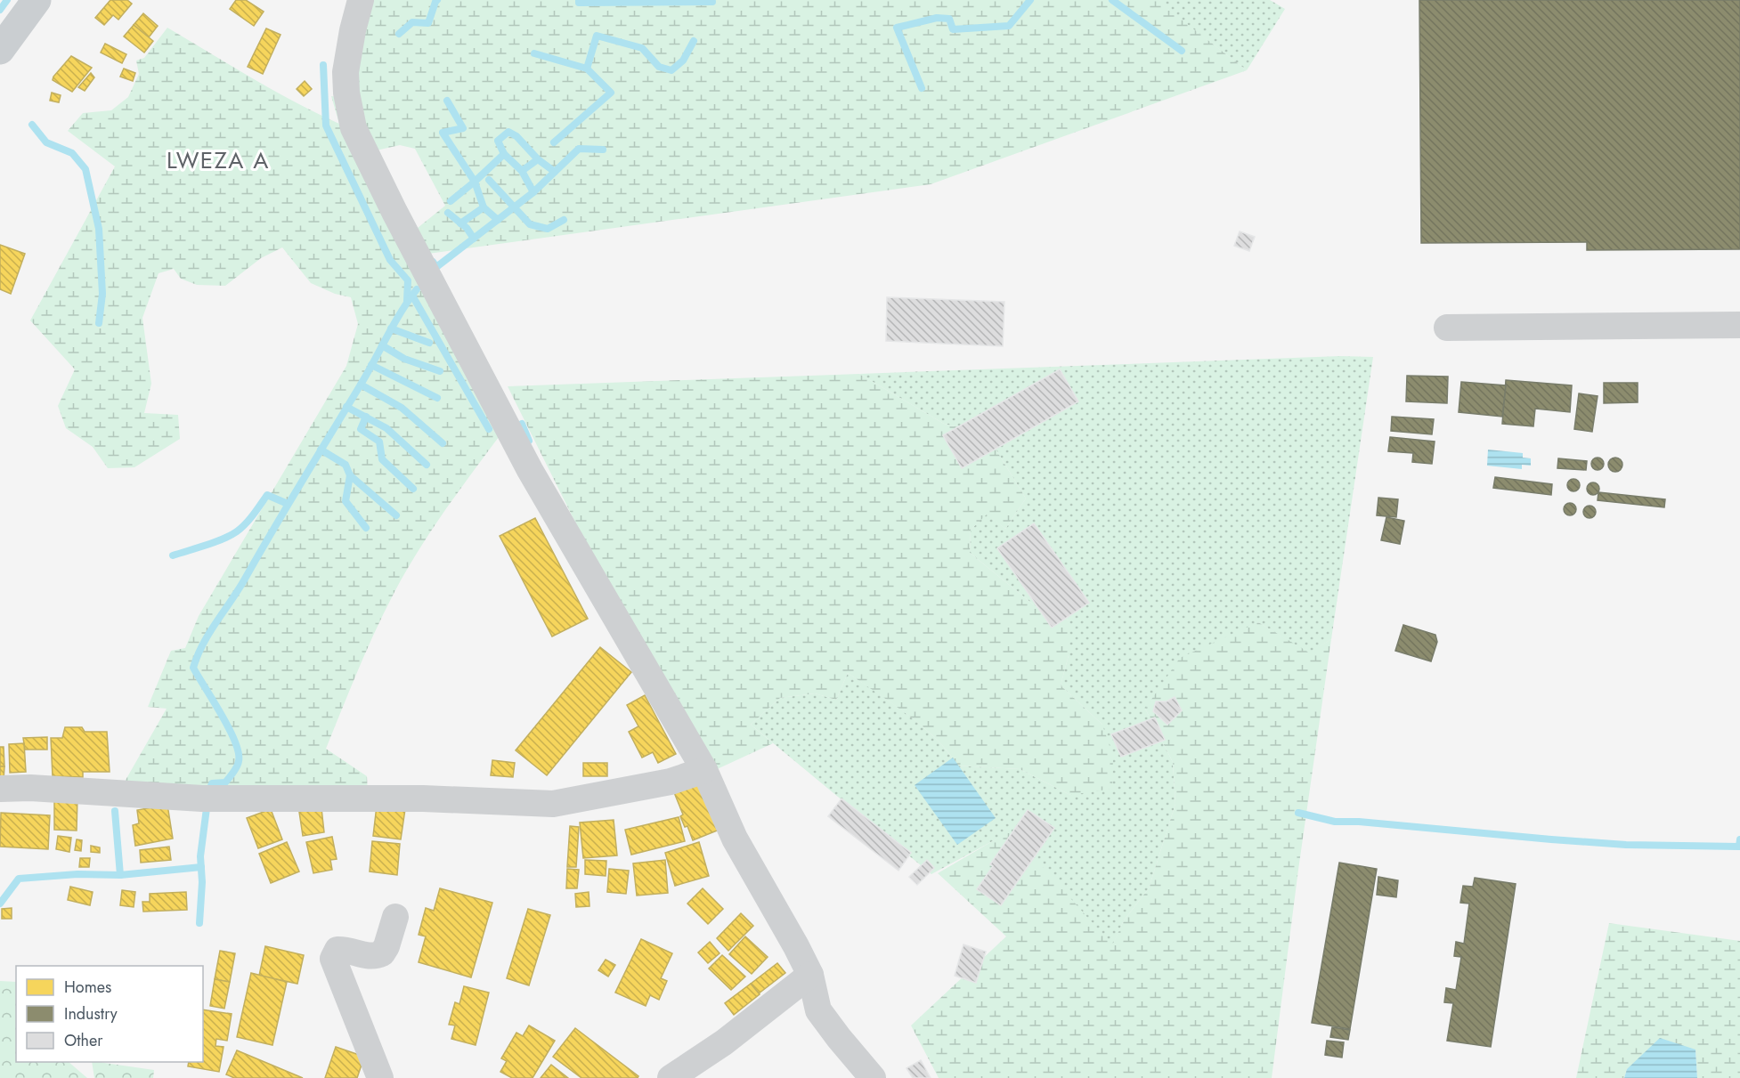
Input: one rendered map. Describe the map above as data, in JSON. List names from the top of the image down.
{
  "districts": ["LWEZA A"],
  "legend": ["Homes", "Industry", "Other"]
}
